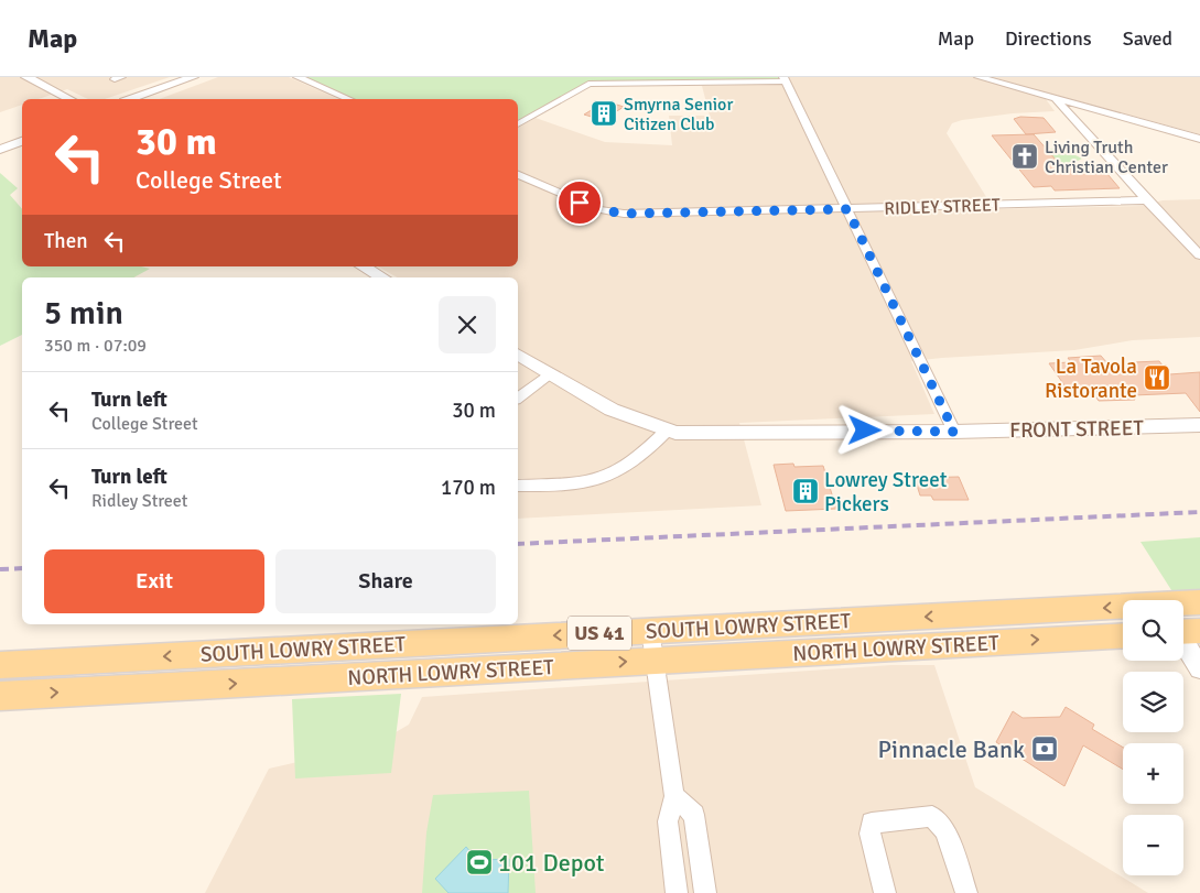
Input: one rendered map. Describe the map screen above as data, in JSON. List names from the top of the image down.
{
  "streets": {
    "main road": ["SOUTH LOWRY STREET", "US 41", "NORTH LOWRY STREET"],
    "street": ["RIDLEY STREET", "FRONT STREET"]
  },
  "one_way": ["SOUTH LOWRY STREET", "NORTH LOWRY STREET"],
  "places": {
    "building": ["Smyrna Senior Citizen Club", "Lowrey Street Pickers"],
    "church": ["Living Truth Christian Center"],
    "restaurant": ["La Tavola Ristorante"],
    "bank": ["Pinnacle Bank"],
    "sports": ["101 Depot"]
  },
  "page": {
    "header": "Map",
    "nav": ["Map", "Directions", "Saved"],
    "turn": ["30 m", "College Street"],
    "then": "Then",
    "heading": ["5 min", "350 m · 07:09"],
    "list": [
      {
        "name": "Turn left",
        "note": "College Street",
        "value": "30 m"
      },
      {
        "name": "Turn left",
        "note": "Ridley Street",
        "value": "170 m"
      }
    ],
    "buttons": ["Exit", "Share"],
    "map_buttons": ["+", "−"]
  }
}
